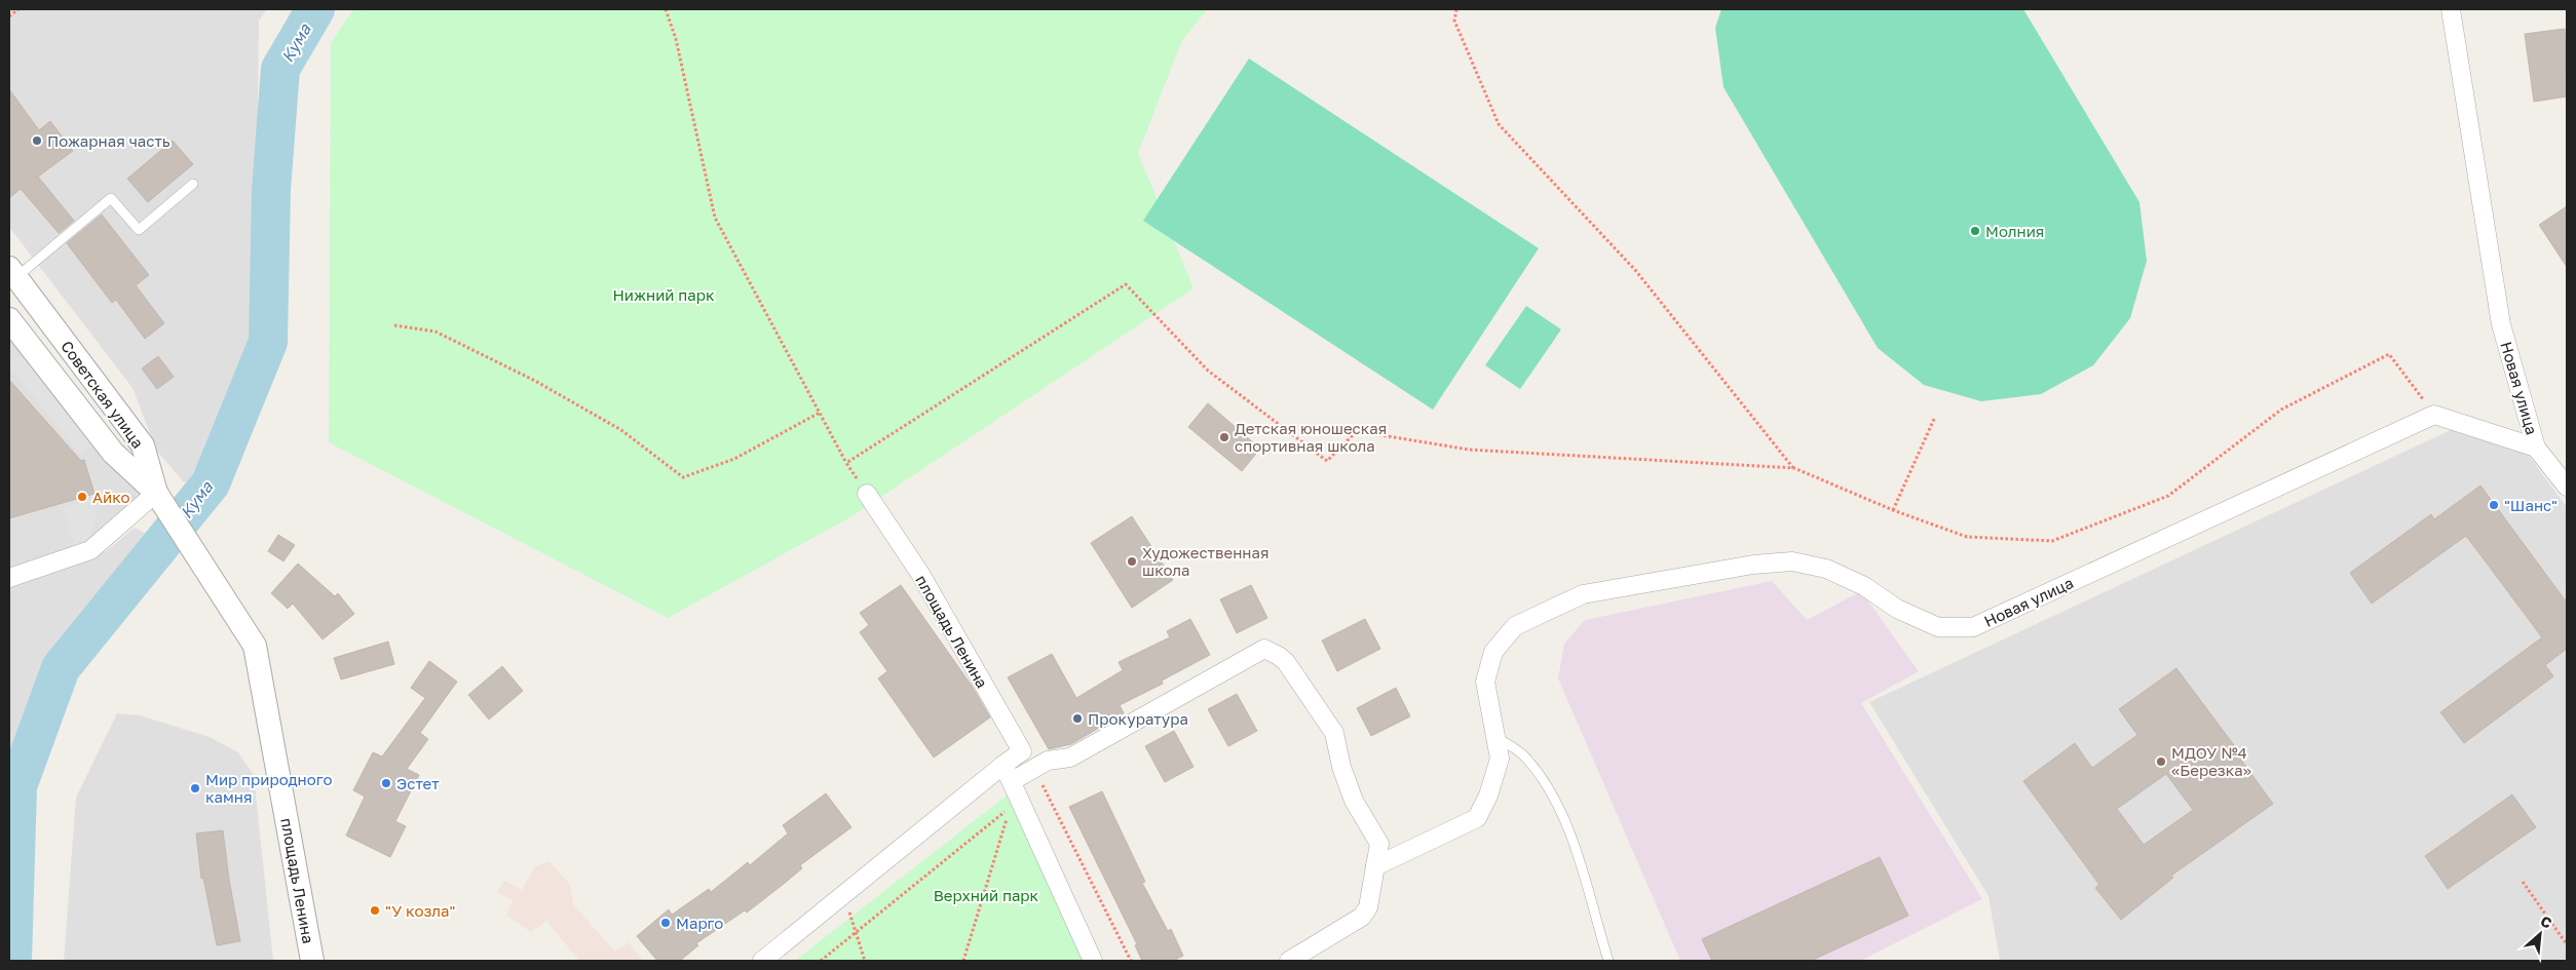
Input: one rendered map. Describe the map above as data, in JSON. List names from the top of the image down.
{
  "streets": {
    "street": ["Новая улица", "Советская улица", "площадь Ленина"]
  },
  "crossings": [
    ["Советская улица", "площадь Ленина"]
  ],
  "water": ["Кума"],
  "parks": ["Нижний парк", "Верхний парк"],
  "places": [
    "Пожарная часть",
    "Молния",
    "Детская юношеская спортивная школа",
    "Айко",
    "\"Шанс\"",
    "Художественная школа",
    "Прокуратура",
    "МДОУ №4 «Березка»",
    "Эстет",
    "Мир природного камня",
    "\"У козла\"",
    "Марго"
  ],
  "north": "top right"
}
